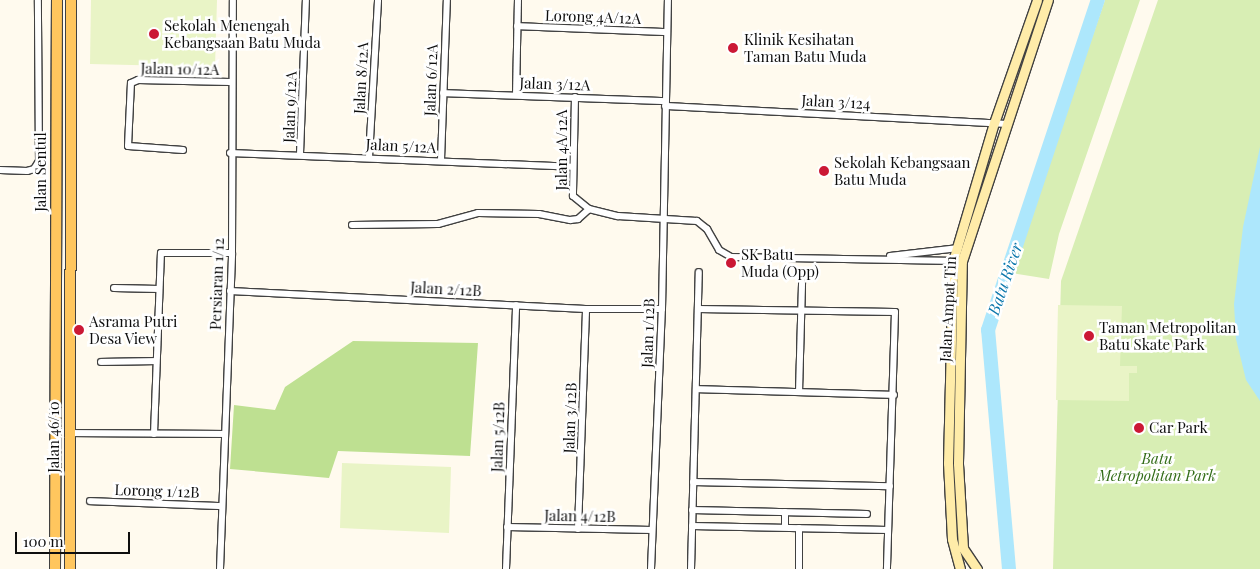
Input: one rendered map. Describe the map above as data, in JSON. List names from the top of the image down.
{
  "streets": {
    "main road": ["Jalan Sentul", "Jalan 46/10"],
    "street": [
      "Lorong 4A/12A",
      "Jalan 10/12A",
      "Jalan 8/12A",
      "Jalan 6/12A",
      "Jalan 3/12A",
      "Jalan 3/124",
      "Jalan 9/12A",
      "Jalan 5/12A",
      "Jalan 4A/12A",
      "Persiaran 1/12",
      "Jalan 2/12B",
      "Jalan Ampat Tin",
      "Jalan 1/12B",
      "Jalan 3/12B",
      "Jalan 5/12B",
      "Lorong 1/12B",
      "Jalan 4/12B"
    ]
  },
  "crossings": [
    ["Lorong 4A/12A", "Jalan 1/12B"],
    ["Jalan 10/12A", "Persiaran 1/12"],
    ["Jalan 8/12A", "Jalan 5/12A"],
    ["Jalan 6/12A", "Jalan 3/12A"],
    ["Jalan 6/12A", "Jalan 5/12A"],
    ["Jalan 3/12A", "Jalan 3/124"],
    ["Jalan 3/12A", "Jalan 4A/12A"],
    ["Jalan 3/12A", "Jalan 1/12B"],
    ["Jalan 3/124", "Jalan Ampat Tin"],
    ["Jalan 3/124", "Jalan 1/12B"],
    ["Jalan 9/12A", "Jalan 5/12A"],
    ["Jalan 5/12A", "Jalan 4A/12A"],
    ["Jalan 5/12A", "Persiaran 1/12"],
    ["Jalan Sentul", "Jalan 46/10"],
    ["Persiaran 1/12", "Jalan 2/12B"],
    ["Persiaran 1/12", "Lorong 1/12B"],
    ["Jalan 2/12B", "Jalan 1/12B"],
    ["Jalan 2/12B", "Jalan 3/12B"],
    ["Jalan 2/12B", "Jalan 5/12B"],
    ["Jalan 1/12B", "Jalan 4/12B"],
    ["Jalan 3/12B", "Jalan 4/12B"],
    ["Jalan 5/12B", "Jalan 4/12B"]
  ],
  "water": ["Batu River"],
  "parks": ["Batu Metropolitan Park"],
  "places": [
    "Sekolah Menengah Kebangsaan Batu Muda",
    "Klinik Kesihatan Taman Batu Muda",
    "Sekolah Kebangsaan Batu Muda",
    "SK Batu Muda (Opp)",
    "Asrama Putri Desa View",
    "Taman Metropolitan Batu Skate Park",
    "Car Park"
  ],
  "scale_bar": "100 m"
}
